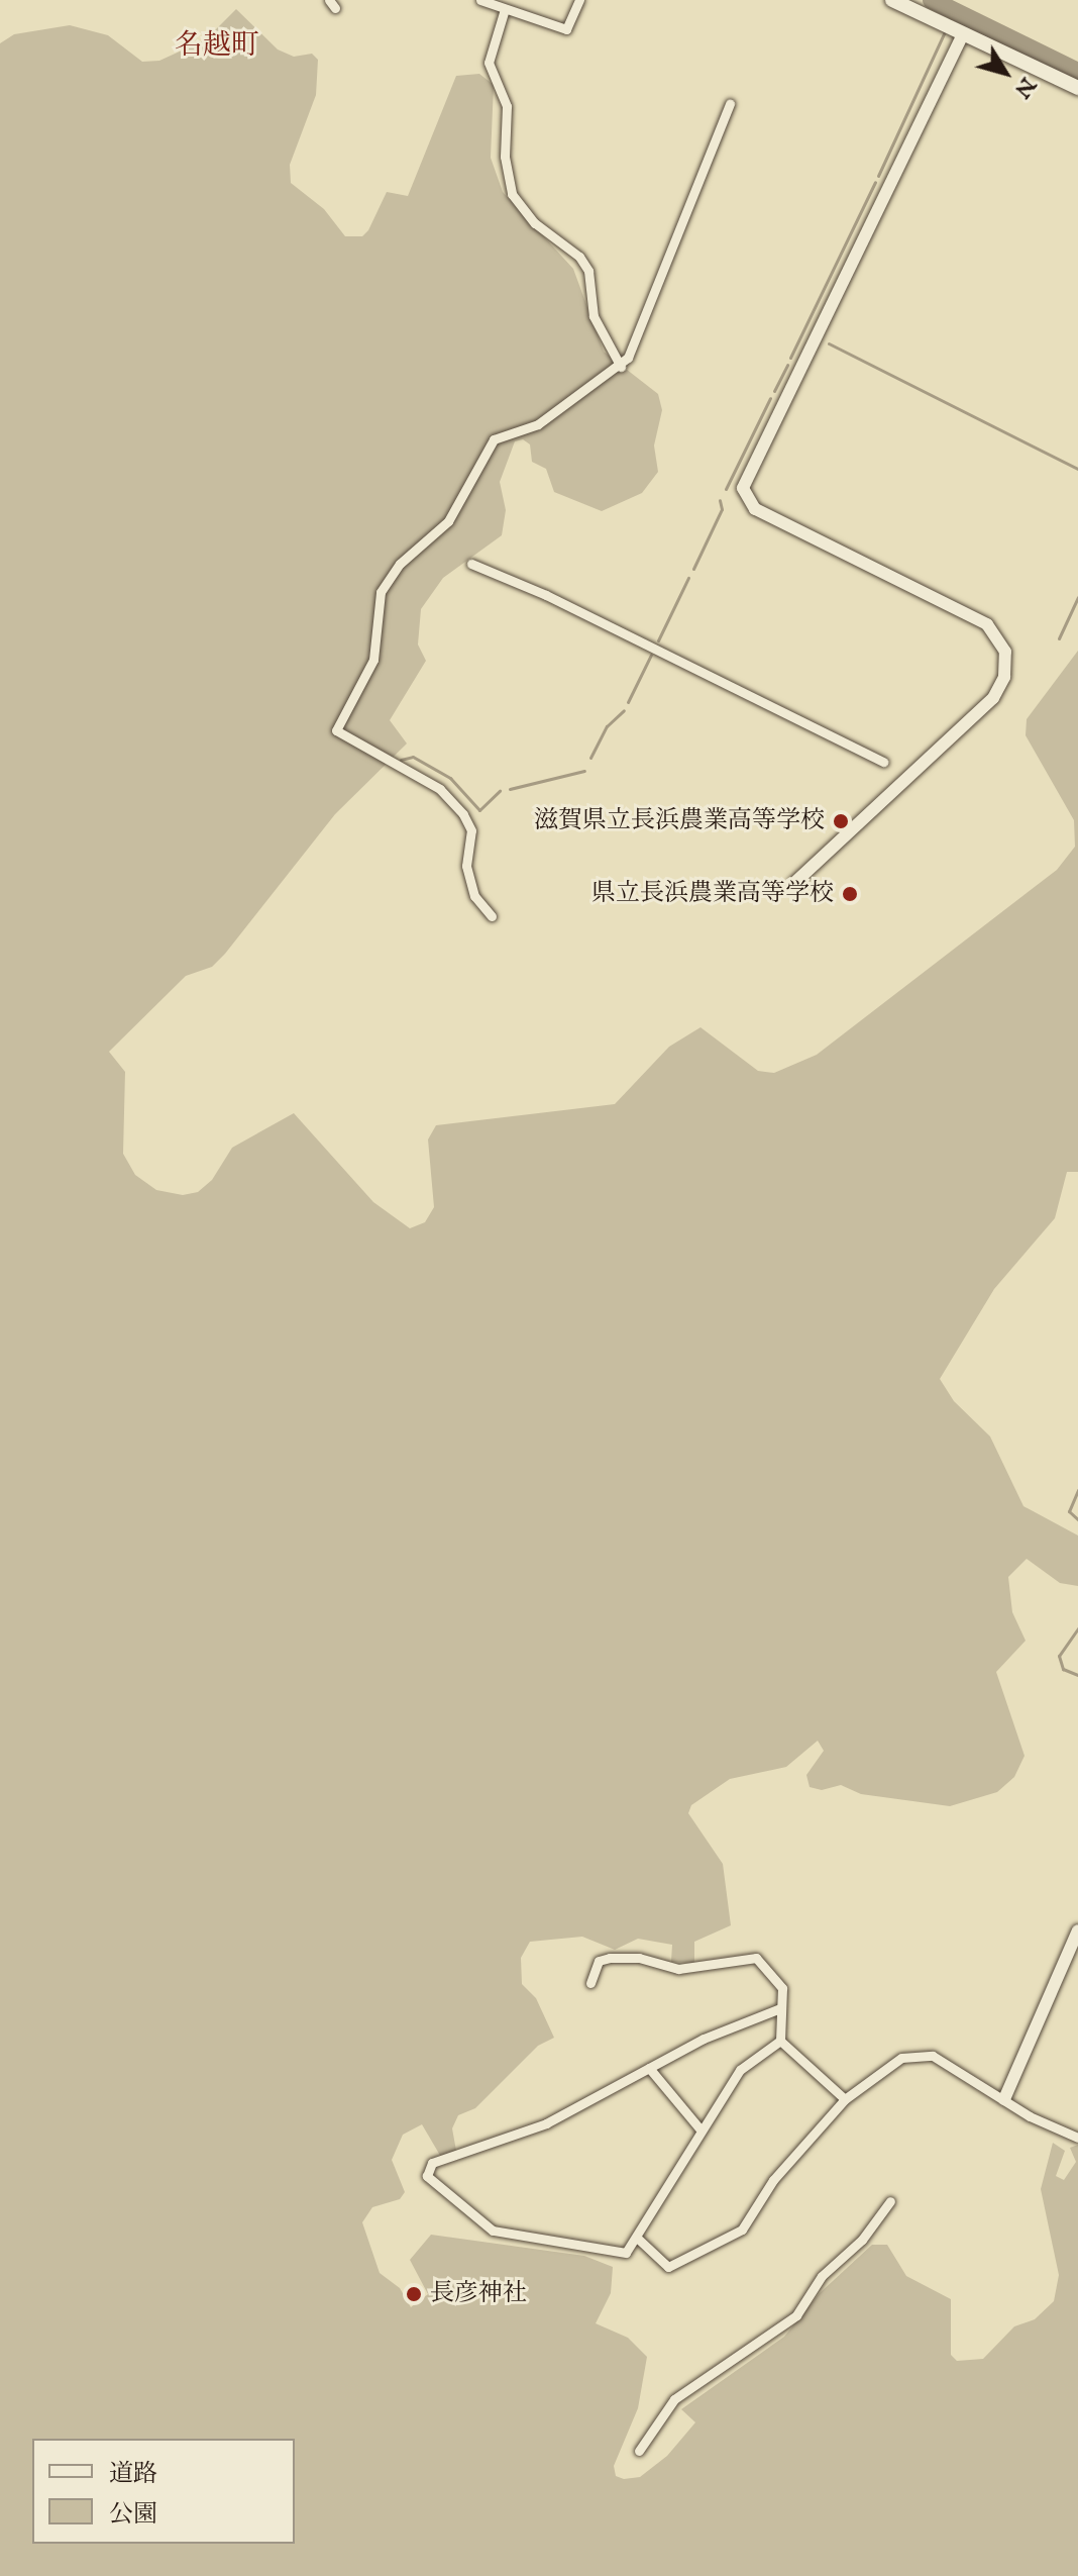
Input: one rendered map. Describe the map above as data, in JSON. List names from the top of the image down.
{
  "districts": ["名越町"],
  "places": ["滋賀県立長浜農業高等学校", "県立長浜農業高等学校", "長彦神社"],
  "legend": ["道路", "公園"],
  "north": "bottom right"
}
